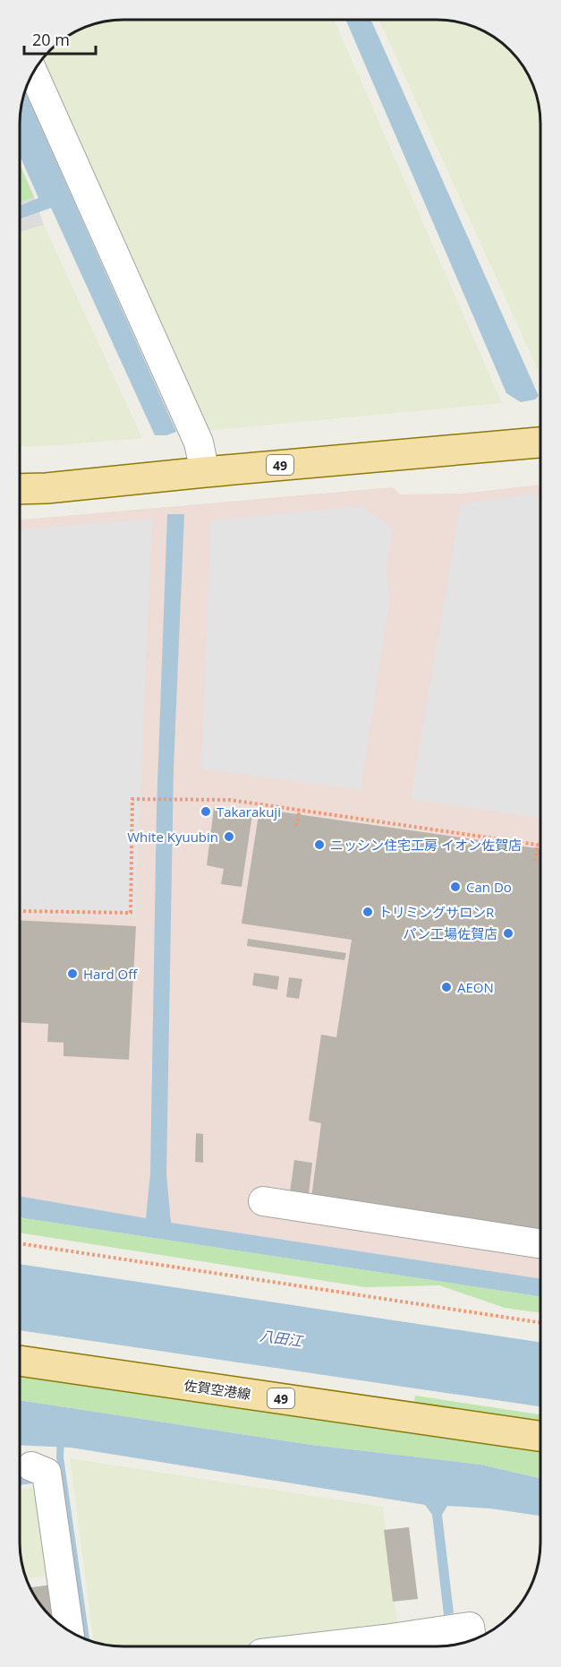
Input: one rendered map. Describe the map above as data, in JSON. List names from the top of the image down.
{
  "streets": {
    "main road": ["49", "佐賀空港線"]
  },
  "water": ["八田江"],
  "places": [
    "Takarakuji",
    "White Kyuubin",
    "ニッシン住宅工房 イオン佐賀店",
    "Can Do",
    "トリミングサロンR",
    "パン工場佐賀店",
    "Hard Off",
    "AEON"
  ],
  "scale_bar": "20 m"
}
